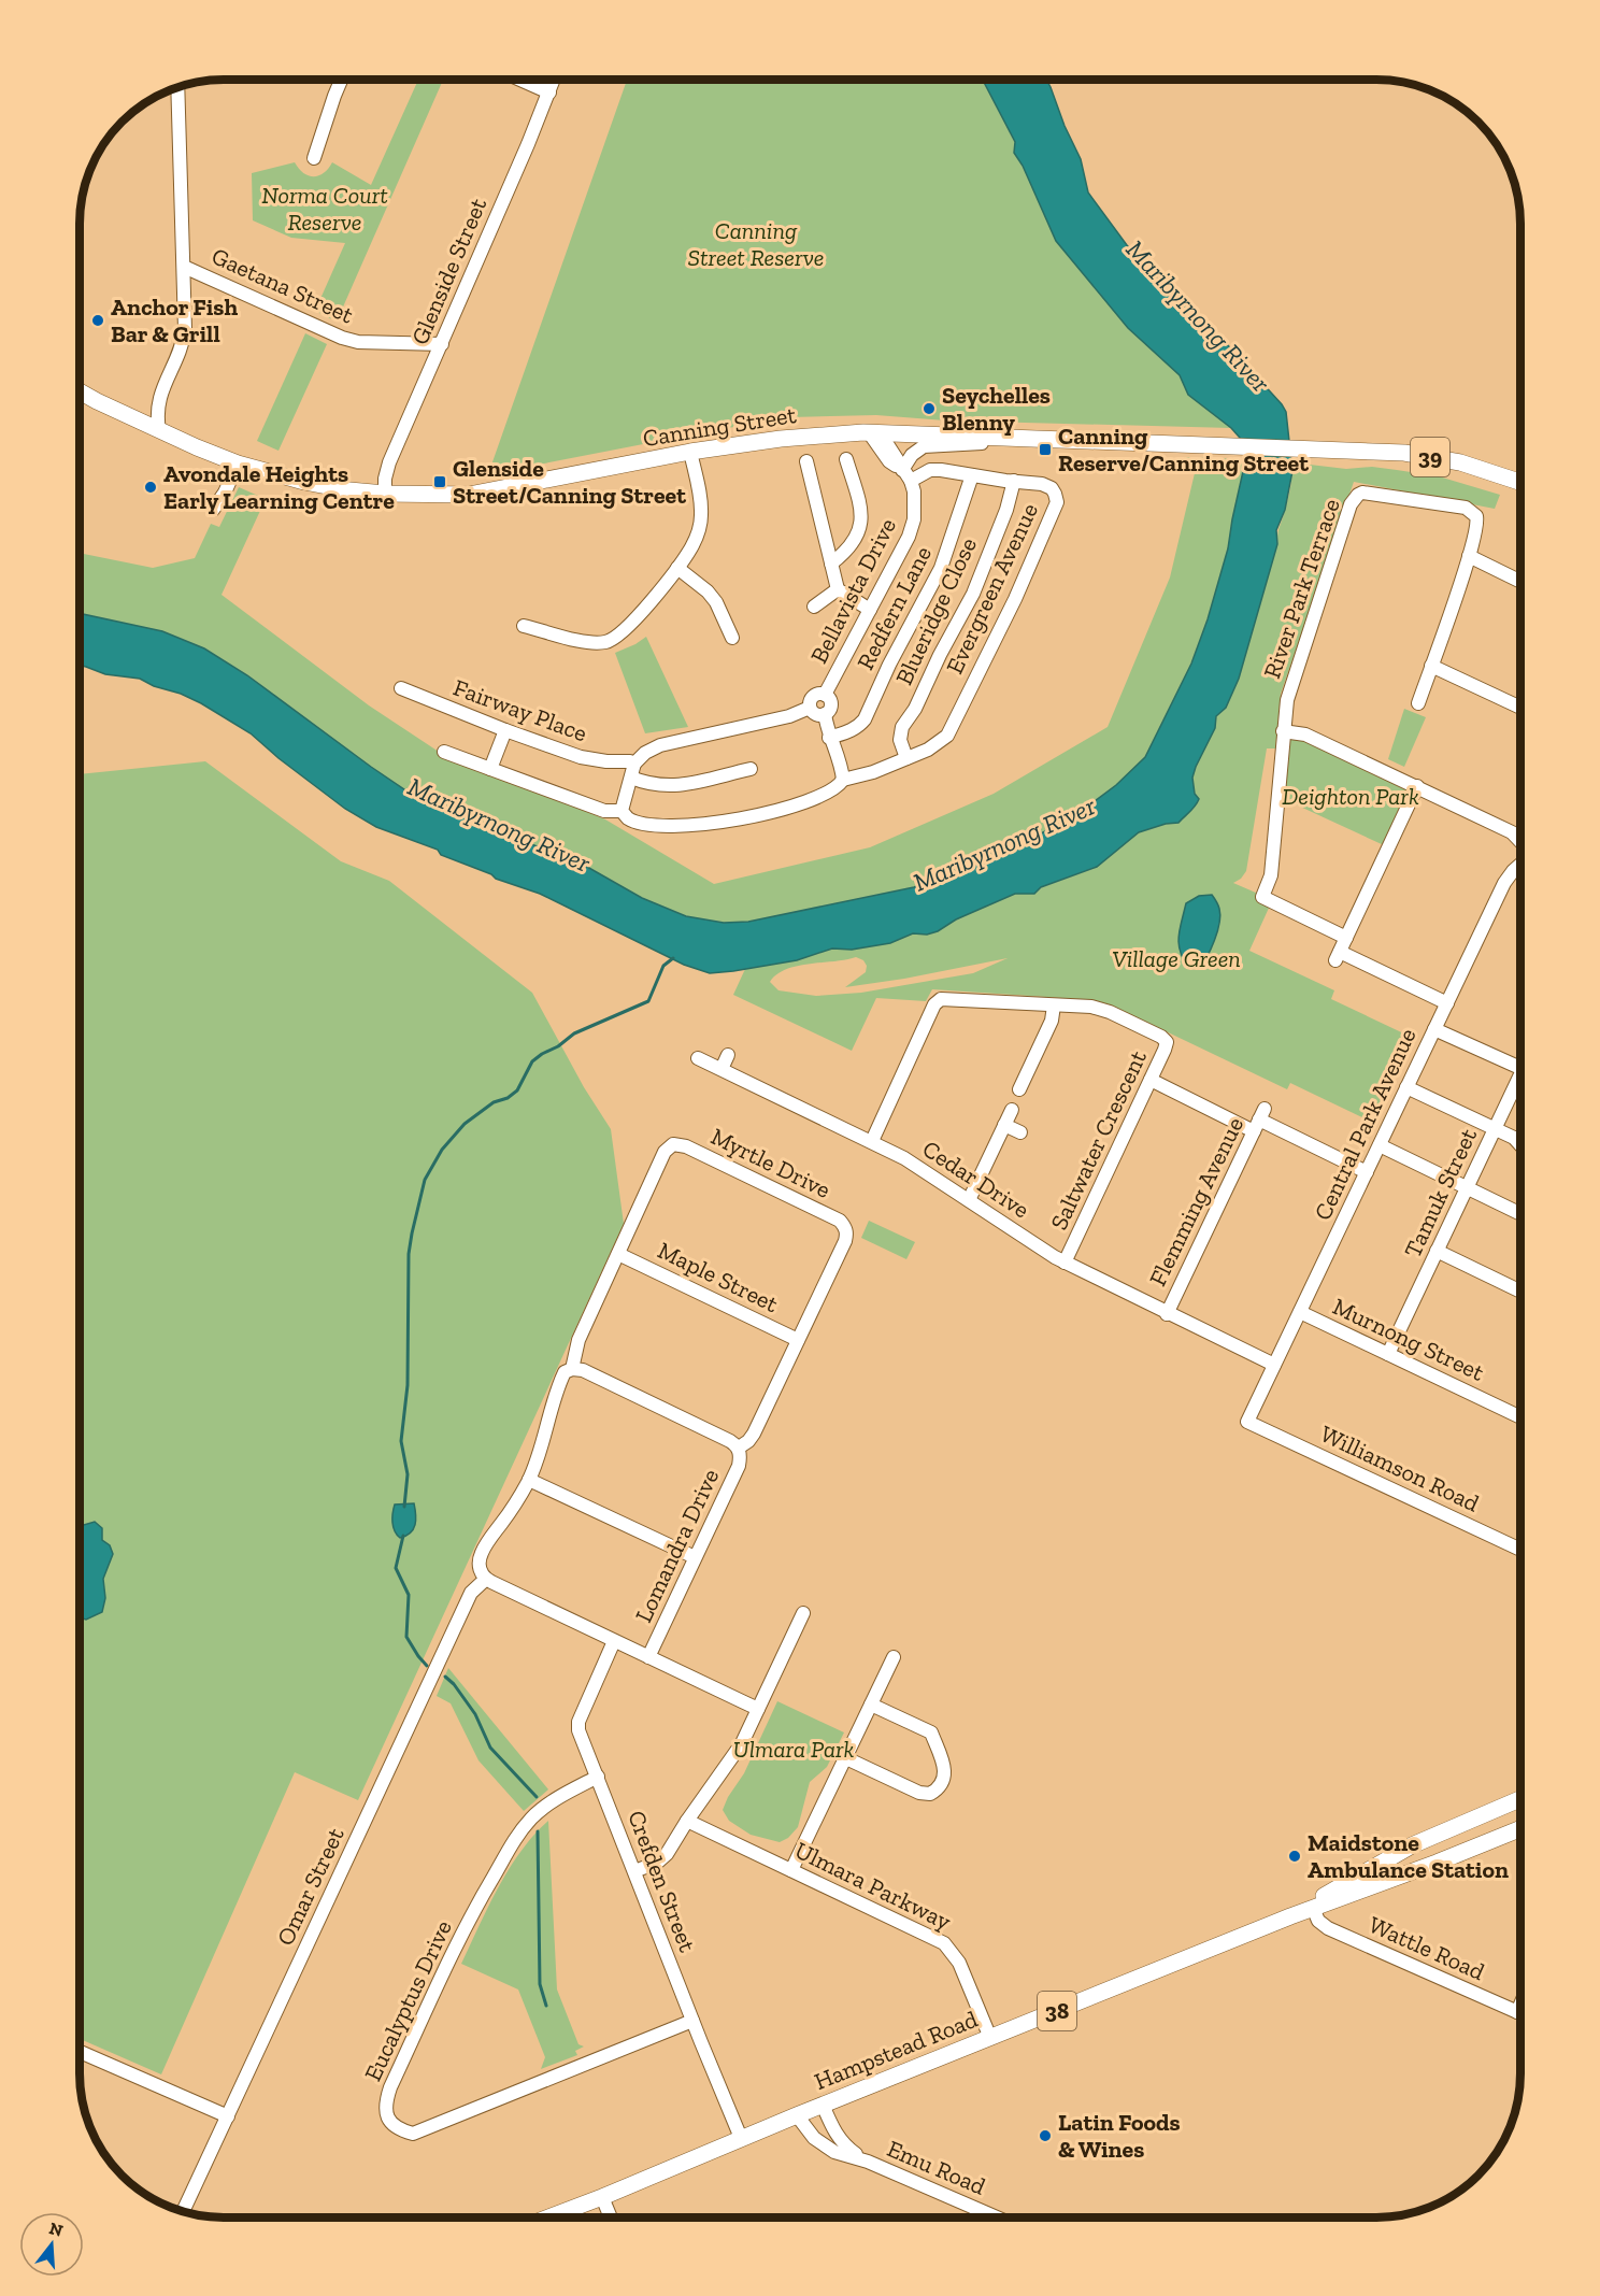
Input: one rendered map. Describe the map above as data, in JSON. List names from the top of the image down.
{
  "streets": {
    "main road": [
      "Canning Street",
      "39",
      "38",
      "Hampstead Road"
    ],
    "street": [
      "Glenside Street",
      "Gaetana Street",
      "Evergreen Avenue",
      "River Park Terrace",
      "Bellavista Drive",
      "Redfern Lane",
      "Blueridge Close",
      "Fairway Place",
      "Central Park Avenue",
      "Saltwater Crescent",
      "Myrtle Drive",
      "Cedar Drive",
      "Tamuk Street",
      "Flemming Avenue",
      "Maple Street",
      "Murnong Street",
      "Williamson Road",
      "Lomandra Drive",
      "Crefden Street",
      "Ulmara Parkway",
      "Omar Street",
      "Wattle Road",
      "Eucalyptus Drive",
      "Emu Road"
    ]
  },
  "crossings": [
    ["Glenside Street", "Gaetana Street"],
    ["Glenside Street", "Canning Street"],
    ["Evergreen Avenue", "Bellavista Drive"],
    ["Evergreen Avenue", "Redfern Lane"],
    ["Evergreen Avenue", "Blueridge Close"],
    ["Central Park Avenue", "Cedar Drive"],
    ["Central Park Avenue", "Murnong Street"],
    ["Central Park Avenue", "Williamson Road"],
    ["Saltwater Crescent", "Cedar Drive"],
    ["Myrtle Drive", "Maple Street"],
    ["Myrtle Drive", "Lomandra Drive"],
    ["Cedar Drive", "Flemming Avenue"],
    ["Tamuk Street", "Murnong Street"],
    ["Crefden Street", "Eucalyptus Drive"],
    ["Crefden Street", "Hampstead Road"],
    ["Ulmara Parkway", "Hampstead Road"],
    ["Wattle Road", "Hampstead Road"],
    ["Hampstead Road", "Emu Road"]
  ],
  "water": ["Maribyrnong River"],
  "parks": [
    "Norma Court Reserve",
    "Canning Street Reserve",
    "Deighton Park",
    "Village Green",
    "Ulmara Park"
  ],
  "places": {
    "other": [
      "Anchor Fish Bar & Grill",
      "Seychelles Blenny",
      "Avondale Heights Early Learning Centre",
      "Maidstone Ambulance Station",
      "Latin Foods & Wines"
    ],
    "transit": ["Canning Reserve/Canning Street", "Glenside Street/Canning Street"]
  },
  "north": "top"
}
